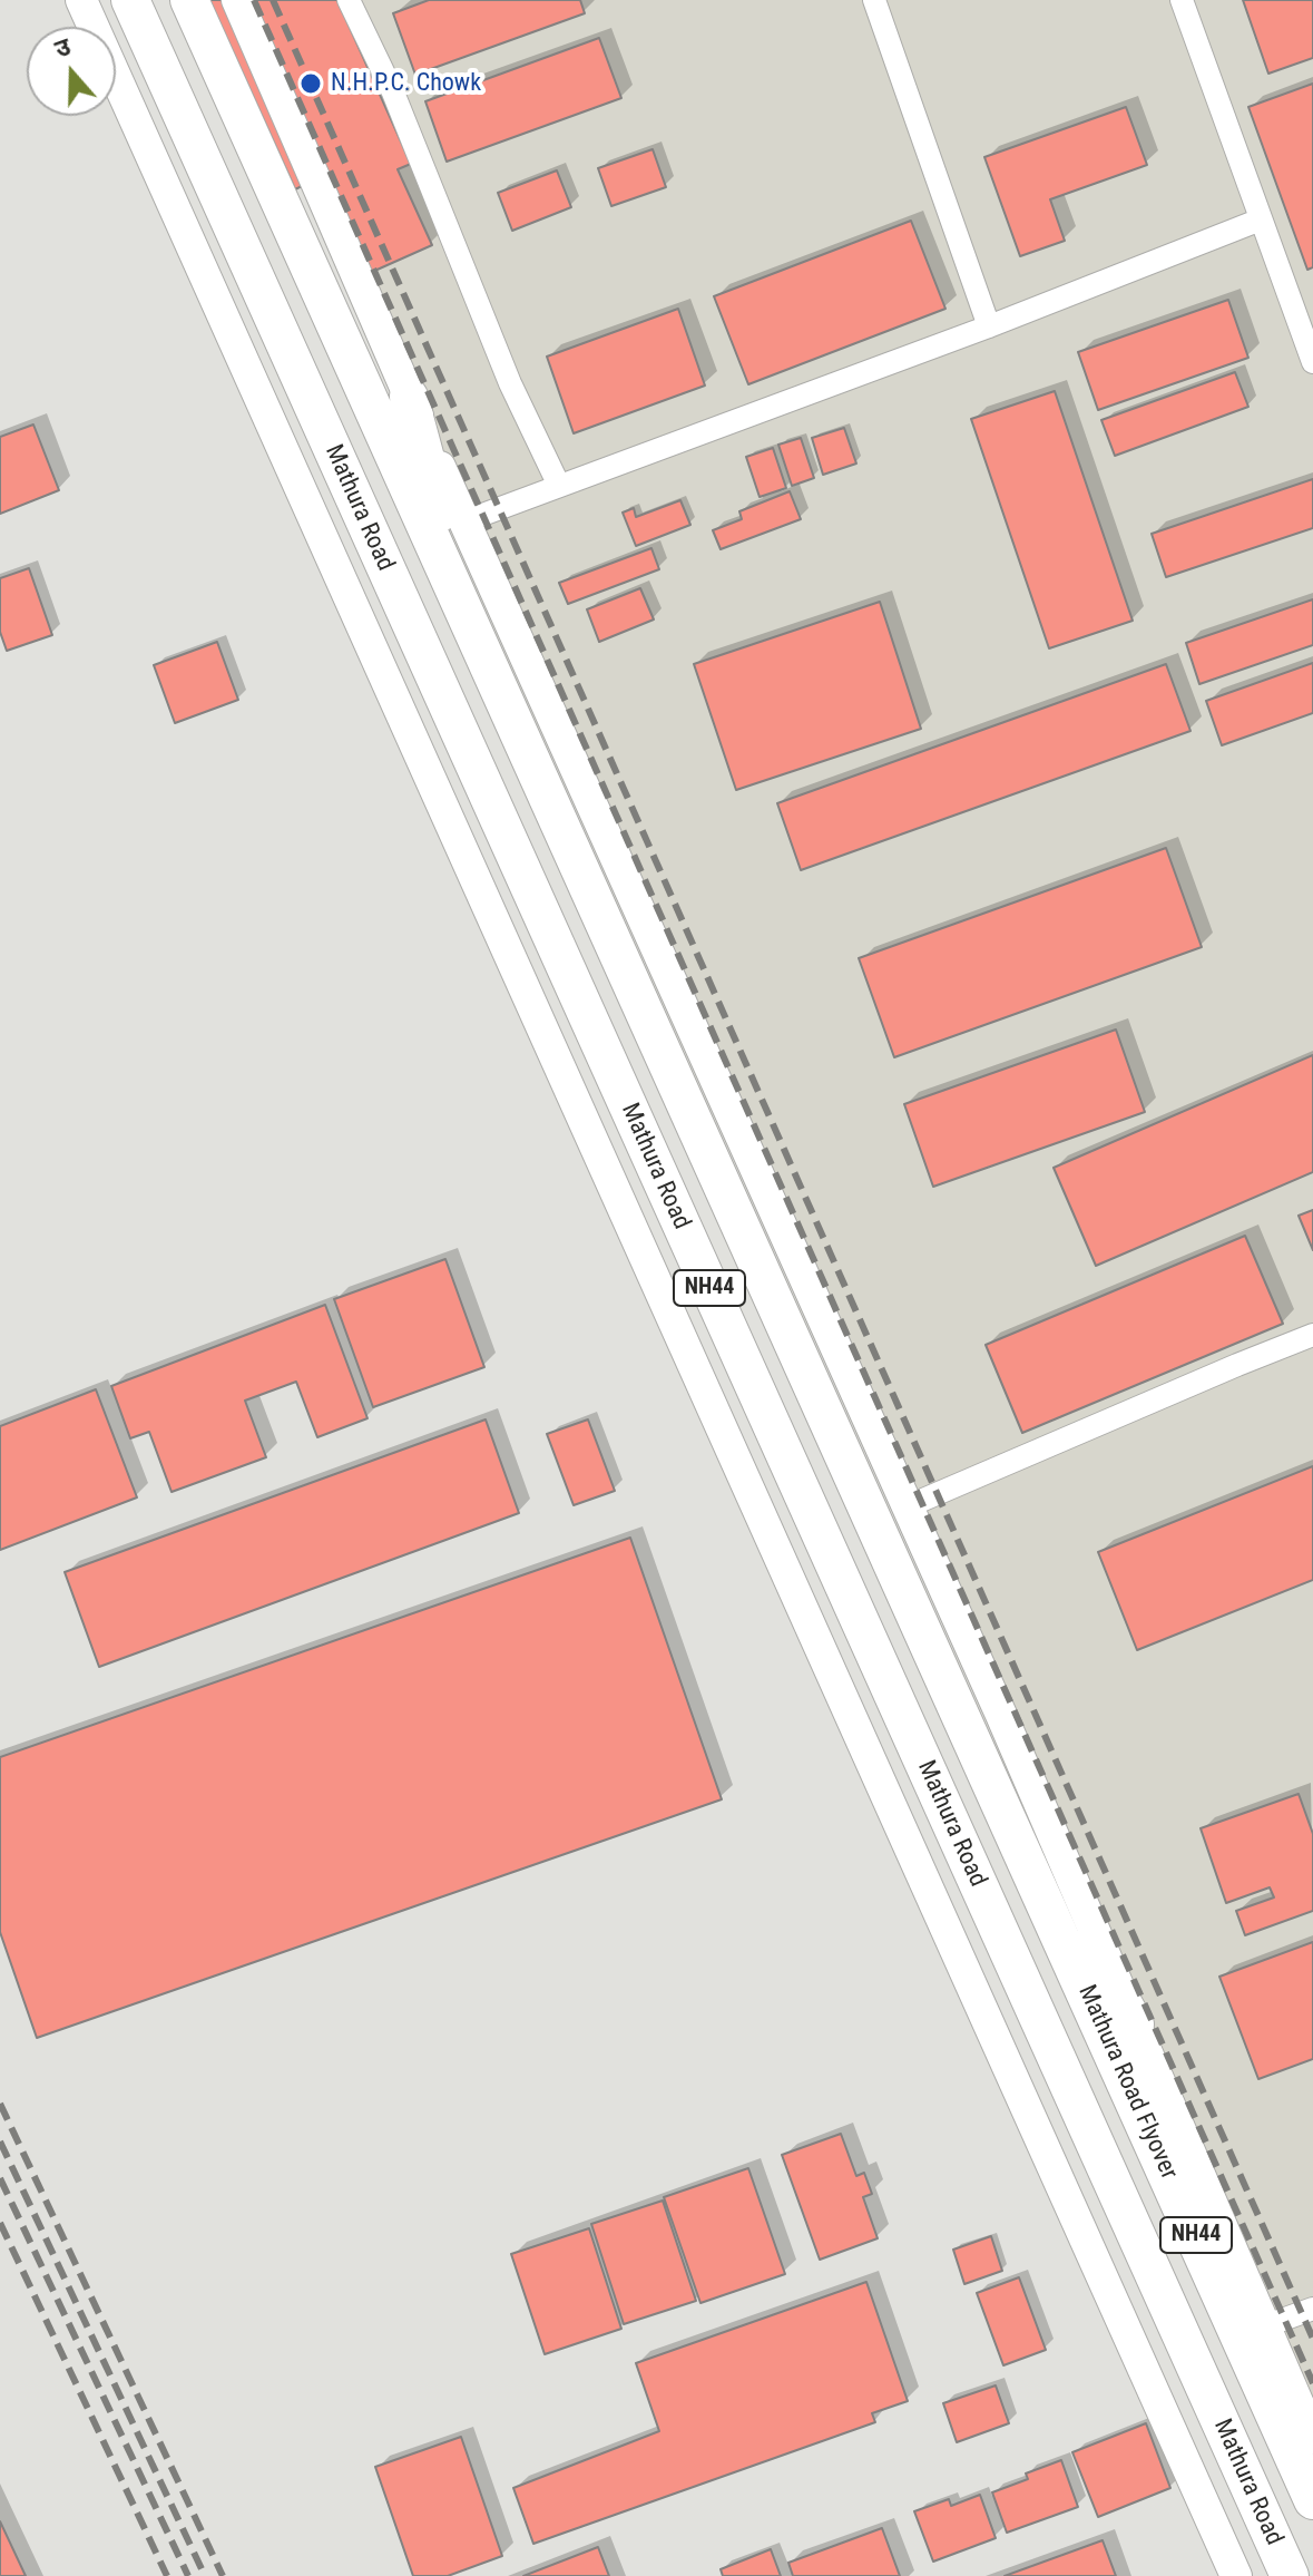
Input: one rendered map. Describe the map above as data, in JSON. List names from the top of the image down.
{
  "streets": {
    "highway": ["Mathura Road", "NH44", "Mathura Road Flyover"]
  },
  "crossings": [
    ["NH44", "Mathura Road Flyover"]
  ],
  "places": ["N.H.P.C. Chowk"],
  "north": "top"
}
